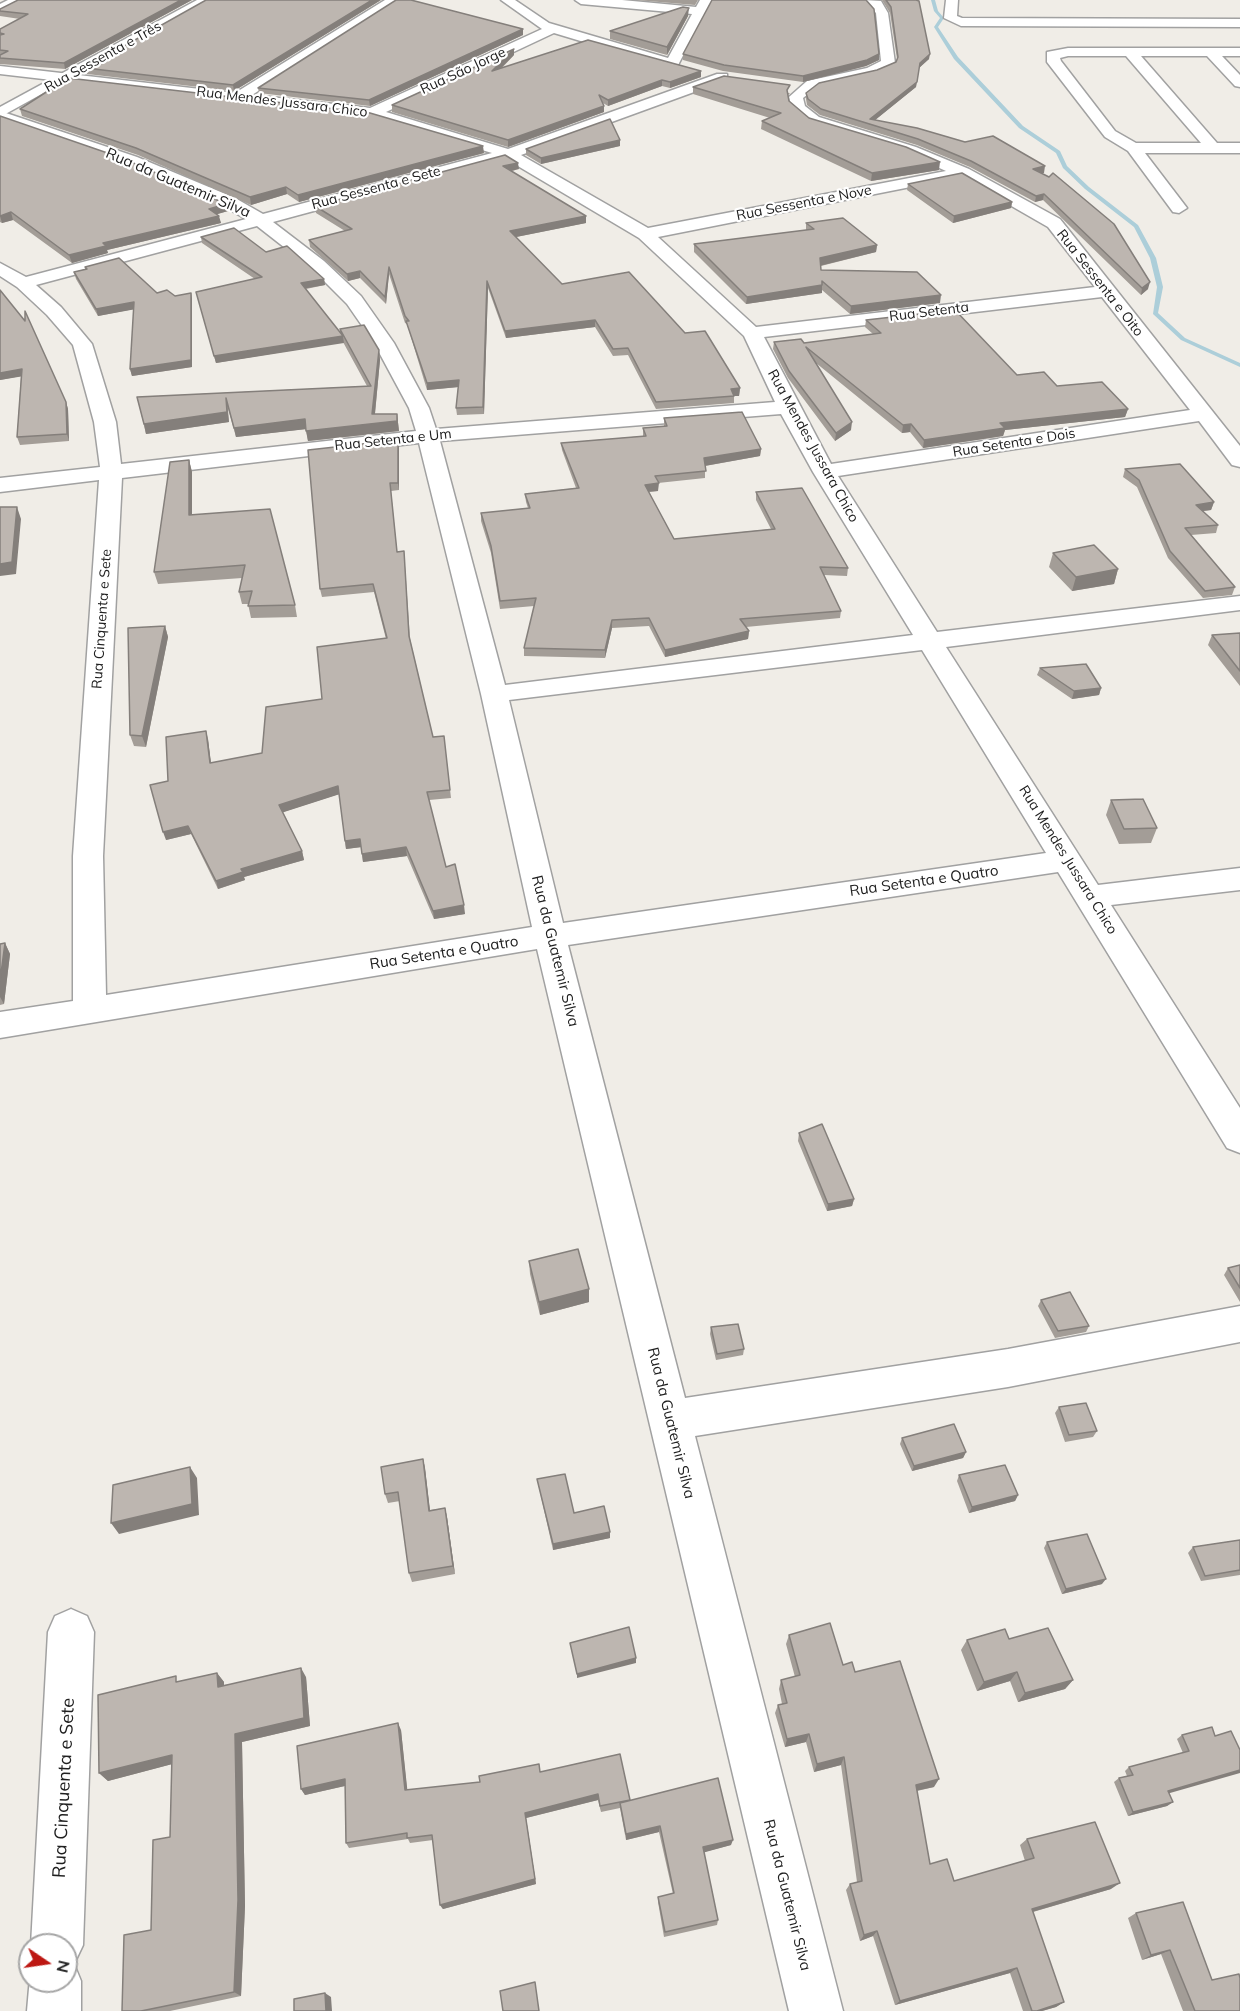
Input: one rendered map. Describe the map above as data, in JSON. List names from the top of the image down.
{
  "streets": {
    "street": [
      "Rua Sessenta e Três",
      "Rua São Jorge",
      "Rua Mendes Jussara Chico",
      "Rua da Guatemir Silva",
      "Rua Sessenta e Sete",
      "Rua Sessenta e Nove",
      "Rua Sessenta e Oito",
      "Rua Setenta",
      "Rua Setenta e Um",
      "Rua Setenta e Dois",
      "Rua Cinquenta e Sete",
      "Rua Setenta e Quatro"
    ]
  },
  "crossings": [
    ["Rua Sessenta e Três", "Rua Mendes Jussara Chico"],
    ["Rua Sessenta e Três", "Rua da Guatemir Silva"],
    ["Rua São Jorge", "Rua Mendes Jussara Chico"],
    ["Rua Mendes Jussara Chico", "Rua Sessenta e Sete"],
    ["Rua Mendes Jussara Chico", "Rua Sessenta e Nove"],
    ["Rua Mendes Jussara Chico", "Rua Setenta"],
    ["Rua Mendes Jussara Chico", "Rua Setenta e Um"],
    ["Rua Mendes Jussara Chico", "Rua Setenta e Dois"],
    ["Rua Mendes Jussara Chico", "Rua Setenta e Quatro"],
    ["Rua da Guatemir Silva", "Rua Sessenta e Sete"],
    ["Rua da Guatemir Silva", "Rua Setenta e Um"],
    ["Rua da Guatemir Silva", "Rua Setenta e Quatro"],
    ["Rua Sessenta e Sete", "Rua Cinquenta e Sete"],
    ["Rua Sessenta e Nove", "Rua Sessenta e Oito"],
    ["Rua Sessenta e Oito", "Rua Setenta"],
    ["Rua Sessenta e Oito", "Rua Setenta e Dois"],
    ["Rua Setenta e Um", "Rua Cinquenta e Sete"],
    ["Rua Cinquenta e Sete", "Rua Setenta e Quatro"]
  ],
  "north": "right"
}
